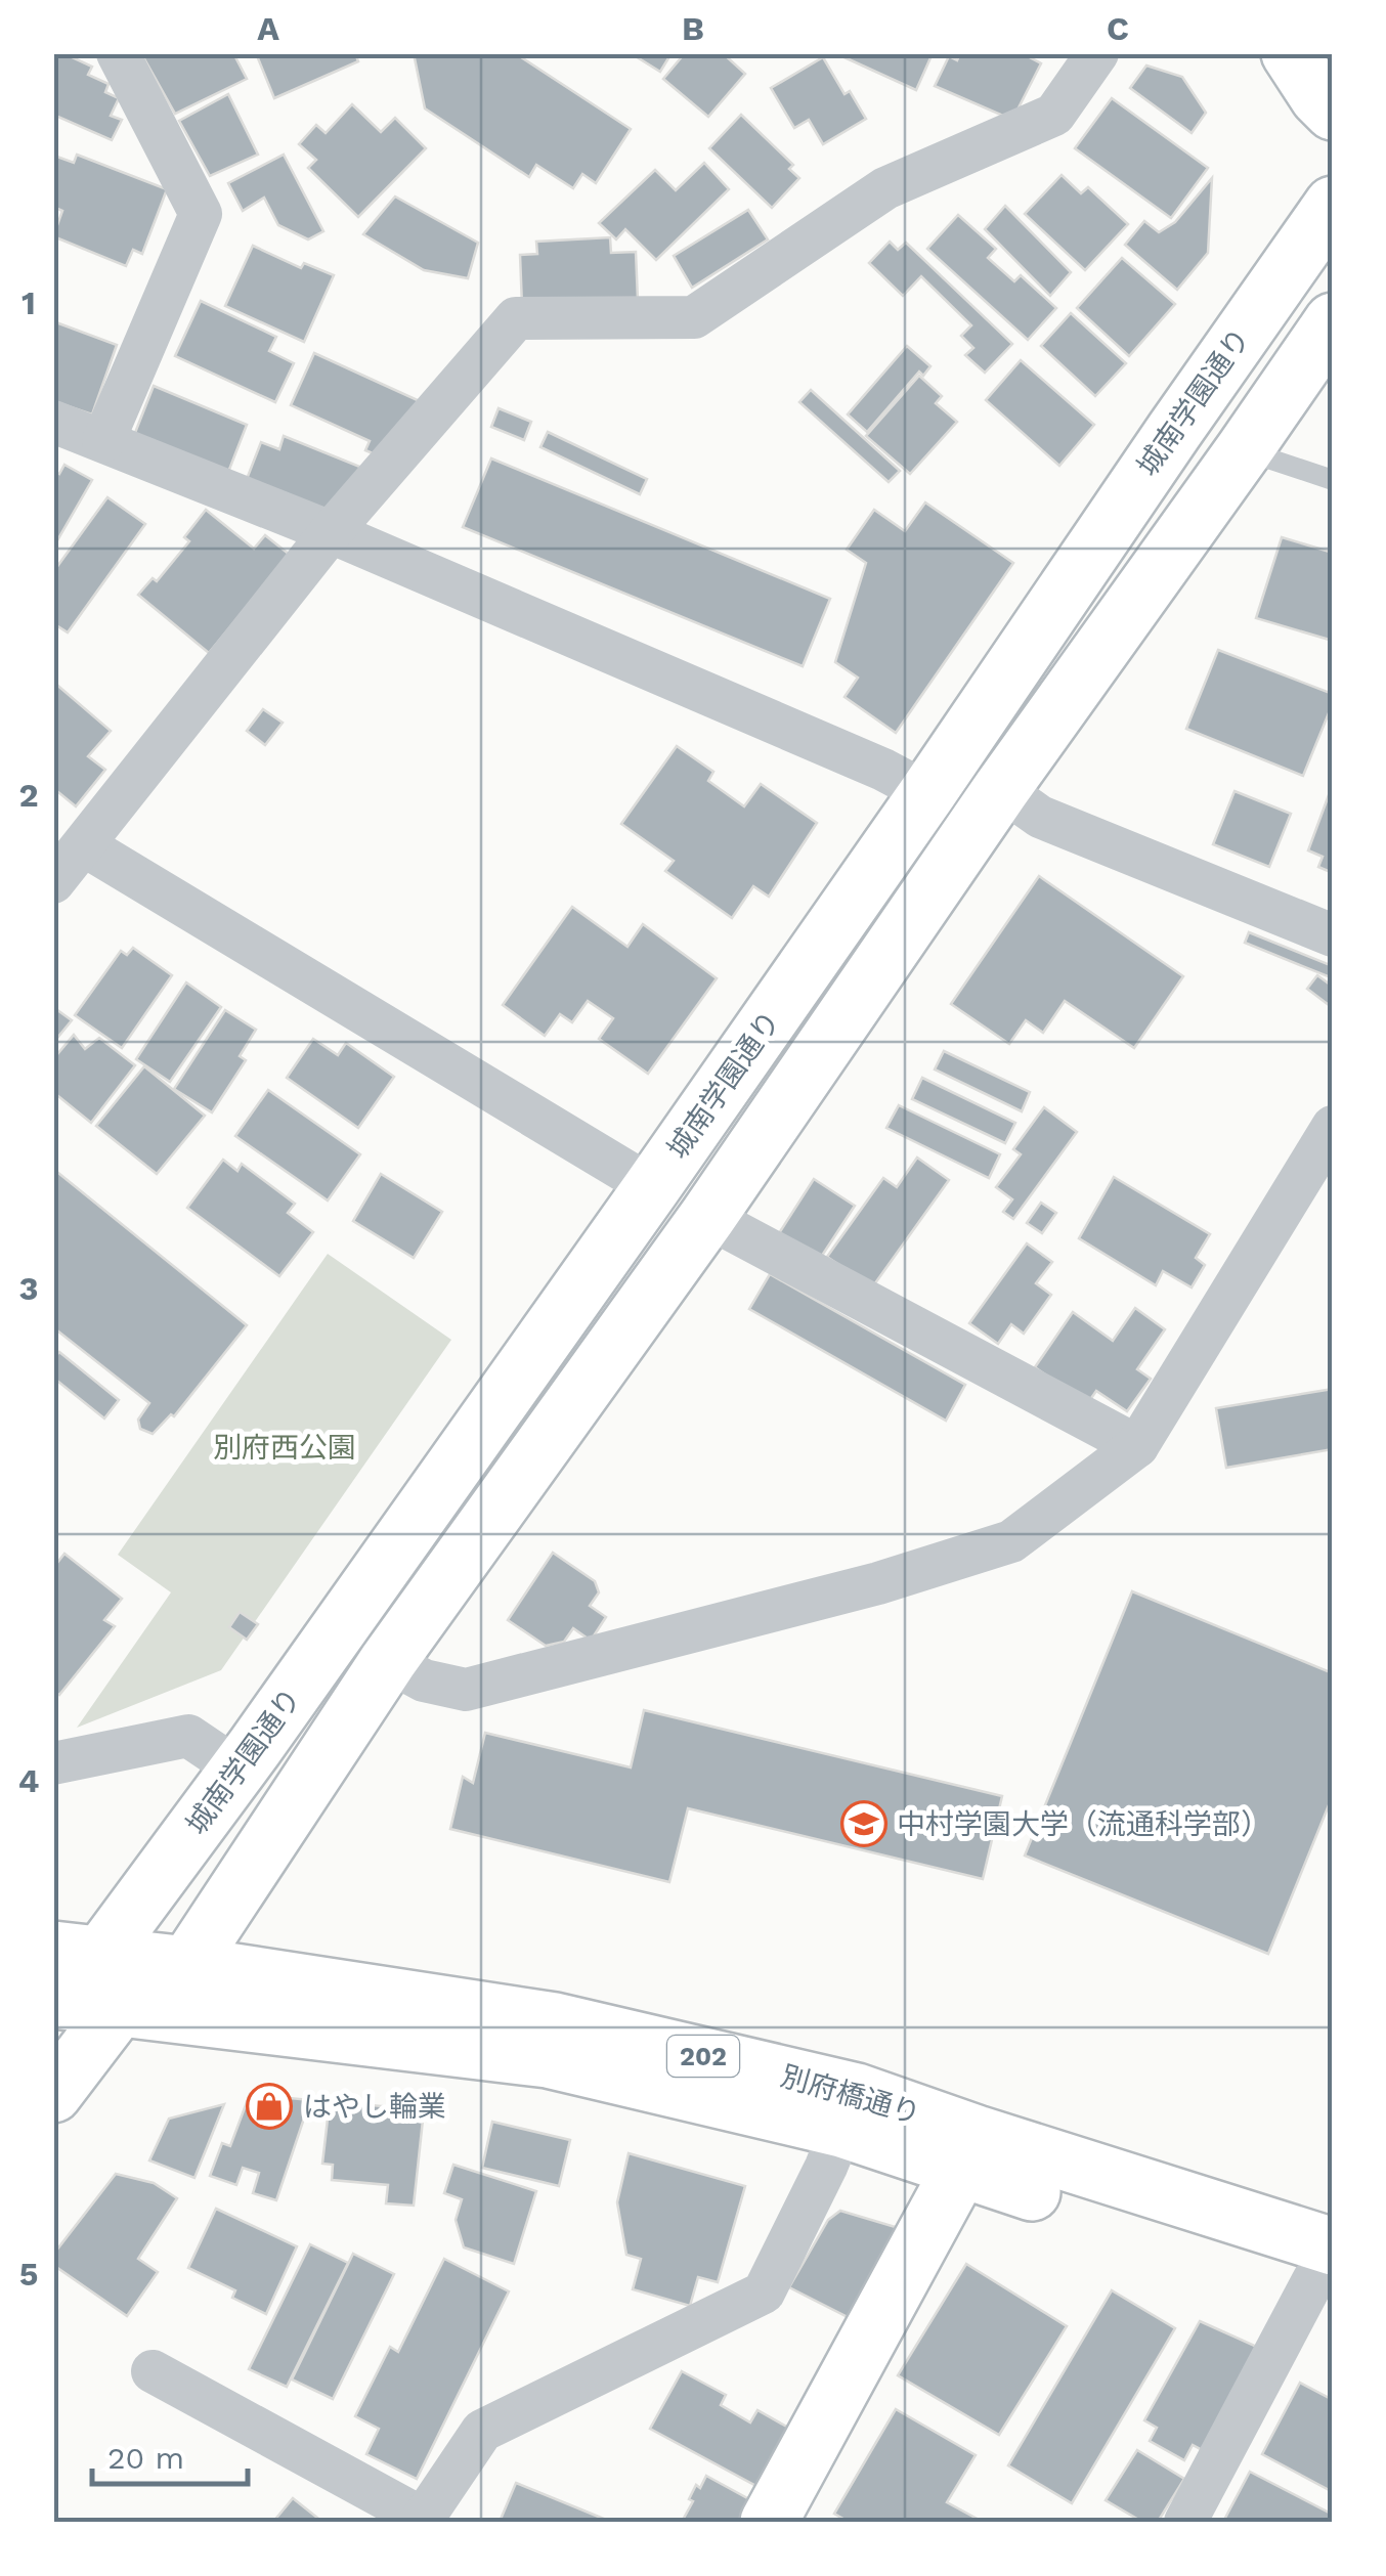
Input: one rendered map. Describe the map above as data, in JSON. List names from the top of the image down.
{
  "streets": {
    "main road": ["城南学園通り", "202", "別府橋通り"]
  },
  "crossings": [
    ["城南学園通り", "別府橋通り"]
  ],
  "parks": ["別府西公園"],
  "places": {
    "school or university": ["中村学園大学（流通科学部）"],
    "shop": ["はやし輪業"]
  },
  "scale_bar": "20 m",
  "grid": {
    "columns": ["A", "B", "C"],
    "rows": [
      "1",
      "2",
      "3",
      "4",
      "5"
    ]
  }
}
